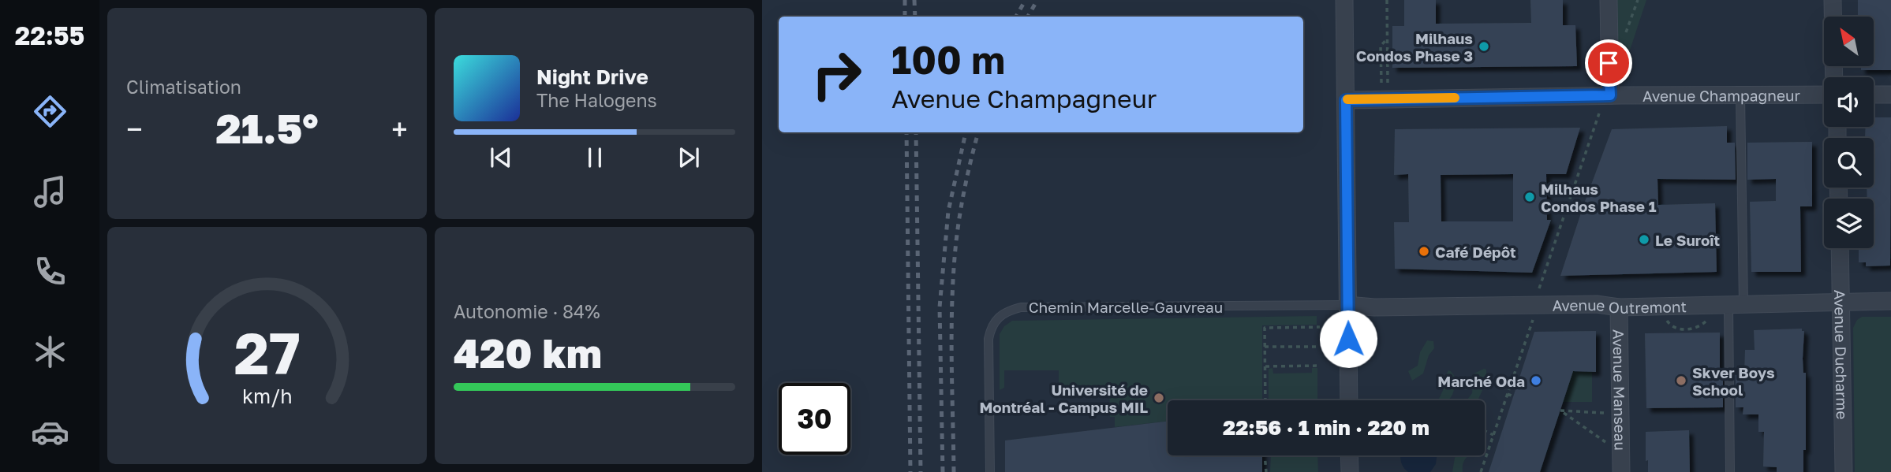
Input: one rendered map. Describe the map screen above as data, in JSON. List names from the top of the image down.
{
  "streets": {
    "street": [
      "Avenue Champagneur",
      "Avenue Outremont",
      "Avenue Ducharme",
      "Avenue Manseau"
    ],
    "lane": ["Chemin Marcelle-Gauvreau"]
  },
  "crossings": [
    ["Avenue Outremont", "Chemin Marcelle-Gauvreau"],
    ["Avenue Outremont", "Avenue Ducharme"],
    ["Avenue Outremont", "Avenue Manseau"]
  ],
  "places": [
    "Milhaus Condos Phase 3",
    "Milhaus Condos Phase 1",
    "Le Suroît",
    "Café Dépôt",
    "Marché Oda",
    "Skver Boys School",
    "Université de Montréal - Campus MIL"
  ],
  "north": "top left",
  "page": {
    "tabs": "22:55",
    "tile": [
      "Climatisation",
      ["Autonomie · 84%", "420 km"]
    ],
    "turn": ["100 m", "Avenue Champagneur"],
    "song": ["Night Drive", "The Halogens"],
    "heat": ["−", "21.5°", "+"],
    "limit": "30",
    "trip": "22:56 · 1 min · 220 m",
    "gauge": ["27", "km/h"]
  }
}
